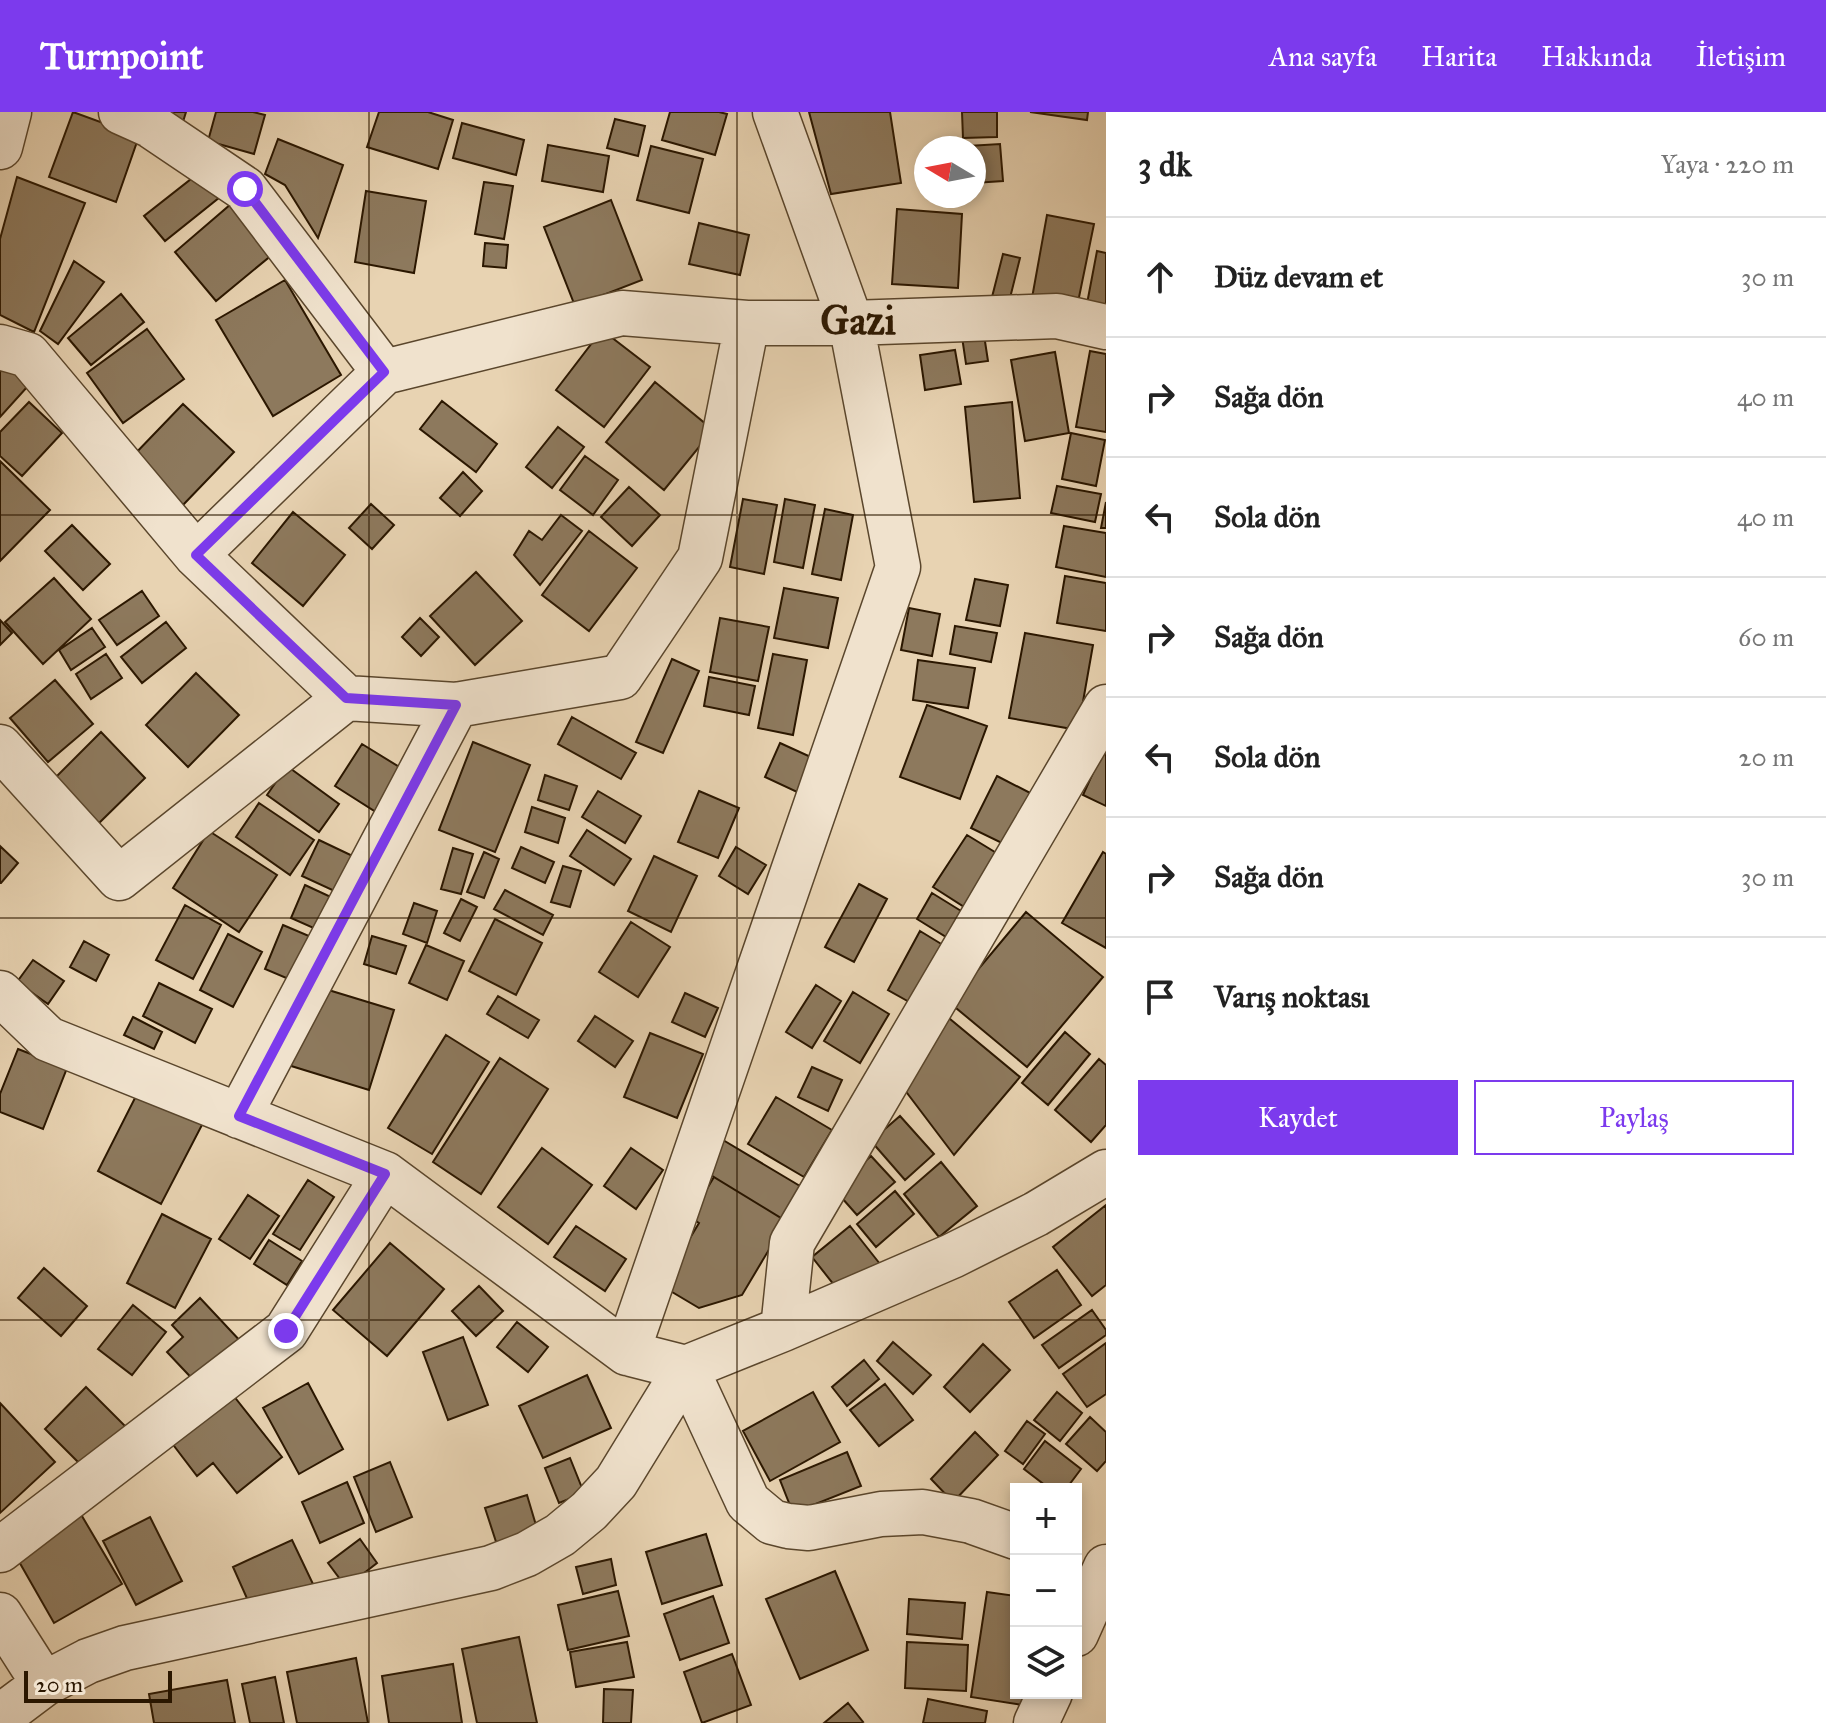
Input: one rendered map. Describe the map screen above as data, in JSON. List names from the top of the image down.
{
  "districts": ["Gazi"],
  "scale_bar": "20 m",
  "north": "left",
  "page": {
    "header": "Turnpoint",
    "nav": [
      "Ana sayfa",
      "Harita",
      "Hakkında",
      "İletişim"
    ],
    "heading": ["3 dk", "Yaya · 220 m"],
    "list": [
      ["Düz devam et", "30 m"],
      ["Sağa dön", "40 m"],
      ["Sola dön", "40 m"],
      ["Sağa dön", "60 m"],
      ["Sola dön", "20 m"],
      ["Sağa dön", "30 m"],
      "Varış noktası"
    ],
    "buttons": ["Kaydet", "Paylaş"],
    "map_buttons": ["+", "−"],
    "scale": "20 m"
  }
}
